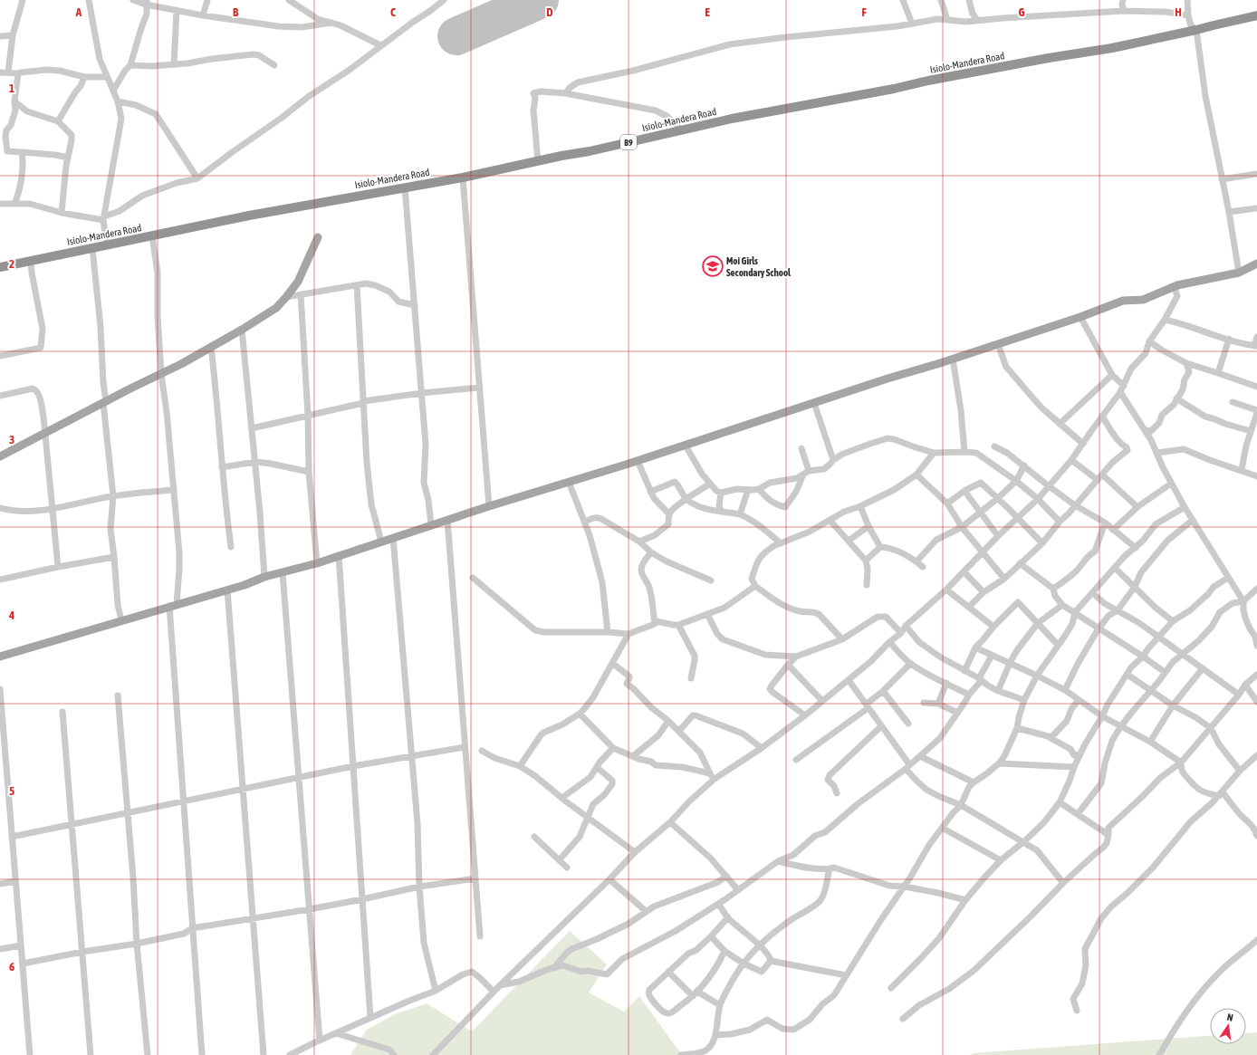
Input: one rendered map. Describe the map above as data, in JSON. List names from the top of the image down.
{
  "streets": {
    "highway": ["Isiolo-Mandera Road", "B9"]
  },
  "places": {
    "school or university": ["Moi Girls Secondary School"]
  },
  "north": "top",
  "grid": {
    "columns": [
      "A",
      "B",
      "C",
      "D",
      "E",
      "F",
      "G",
      "H"
    ],
    "rows": [
      "1",
      "2",
      "3",
      "4",
      "5",
      "6"
    ]
  }
}
